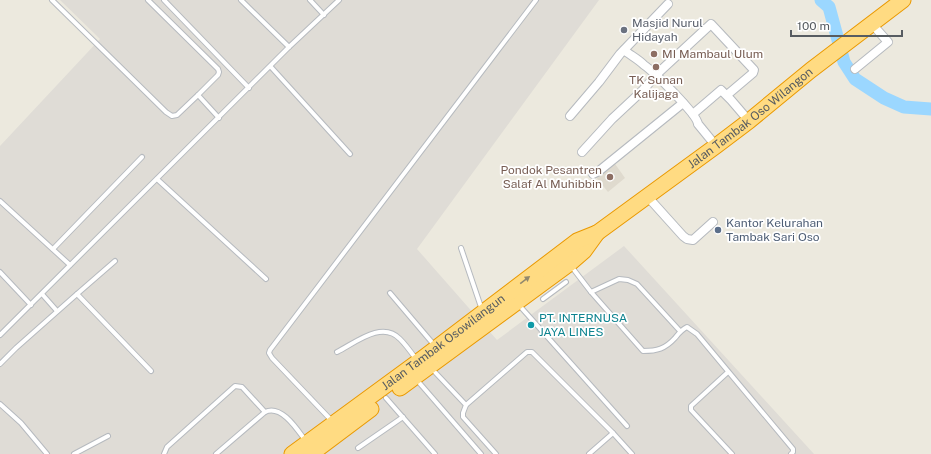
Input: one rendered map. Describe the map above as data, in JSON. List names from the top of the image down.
{
  "streets": {
    "highway": ["Jalan Tambak Oso Wilangon", "Jalan Tambak Osowilangun"]
  },
  "crossings": [
    ["Jalan Tambak Oso Wilangon", "Jalan Tambak Osowilangun"]
  ],
  "places": [
    "Masjid Nurul Hidayah",
    "MI Mambaul Ulum",
    "TK Sunan Kalijaga",
    "Pondok Pesantren Salaf Al Muhibbin",
    "Kantor Kelurahan Tambak Sari Oso",
    "PT. INTERNUSA JAYA LINES"
  ],
  "scale_bar": "100 m"
}
